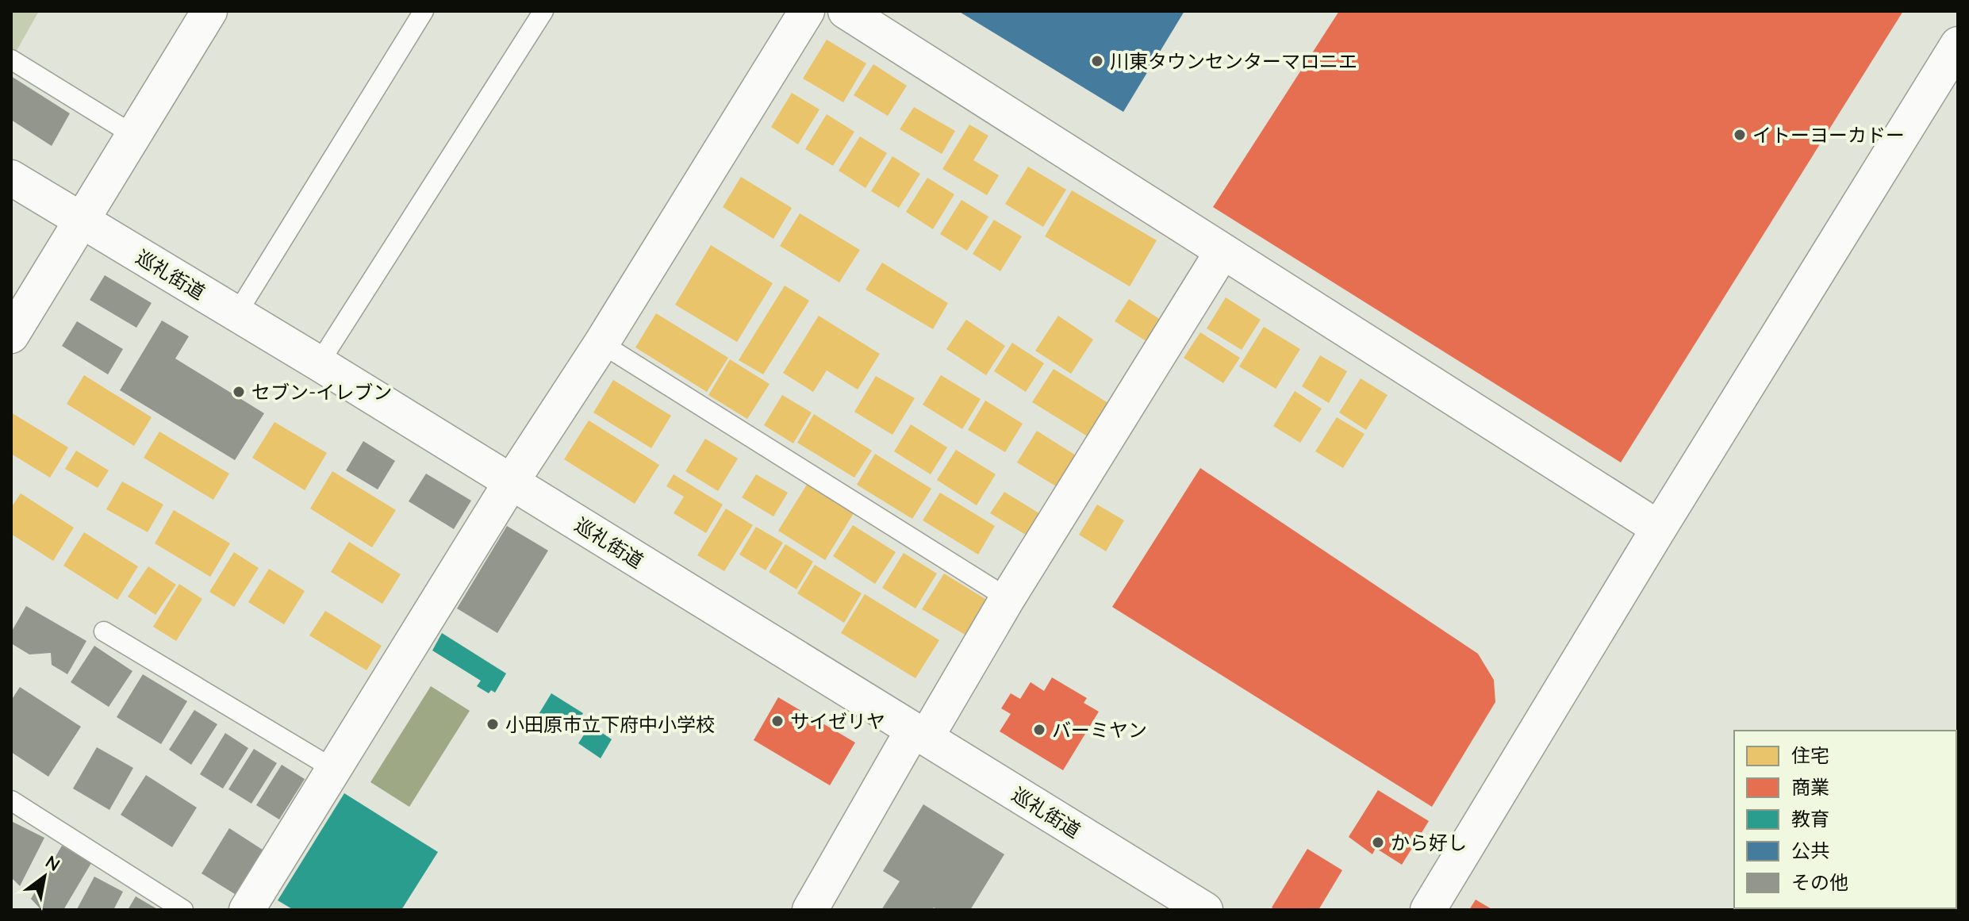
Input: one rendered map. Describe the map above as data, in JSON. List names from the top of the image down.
{
  "streets": {
    "street": ["巡礼街道"]
  },
  "places": [
    "川東タウンセンターマロニエ",
    "イトーヨーカドー",
    "セブン-イレブン",
    "サイゼリヤ",
    "小田原市立下府中小学校",
    "バーミヤン",
    "から好し"
  ],
  "legend": [
    "住宅",
    "商業",
    "教育",
    "公共",
    "その他"
  ],
  "north": "top right"
}
